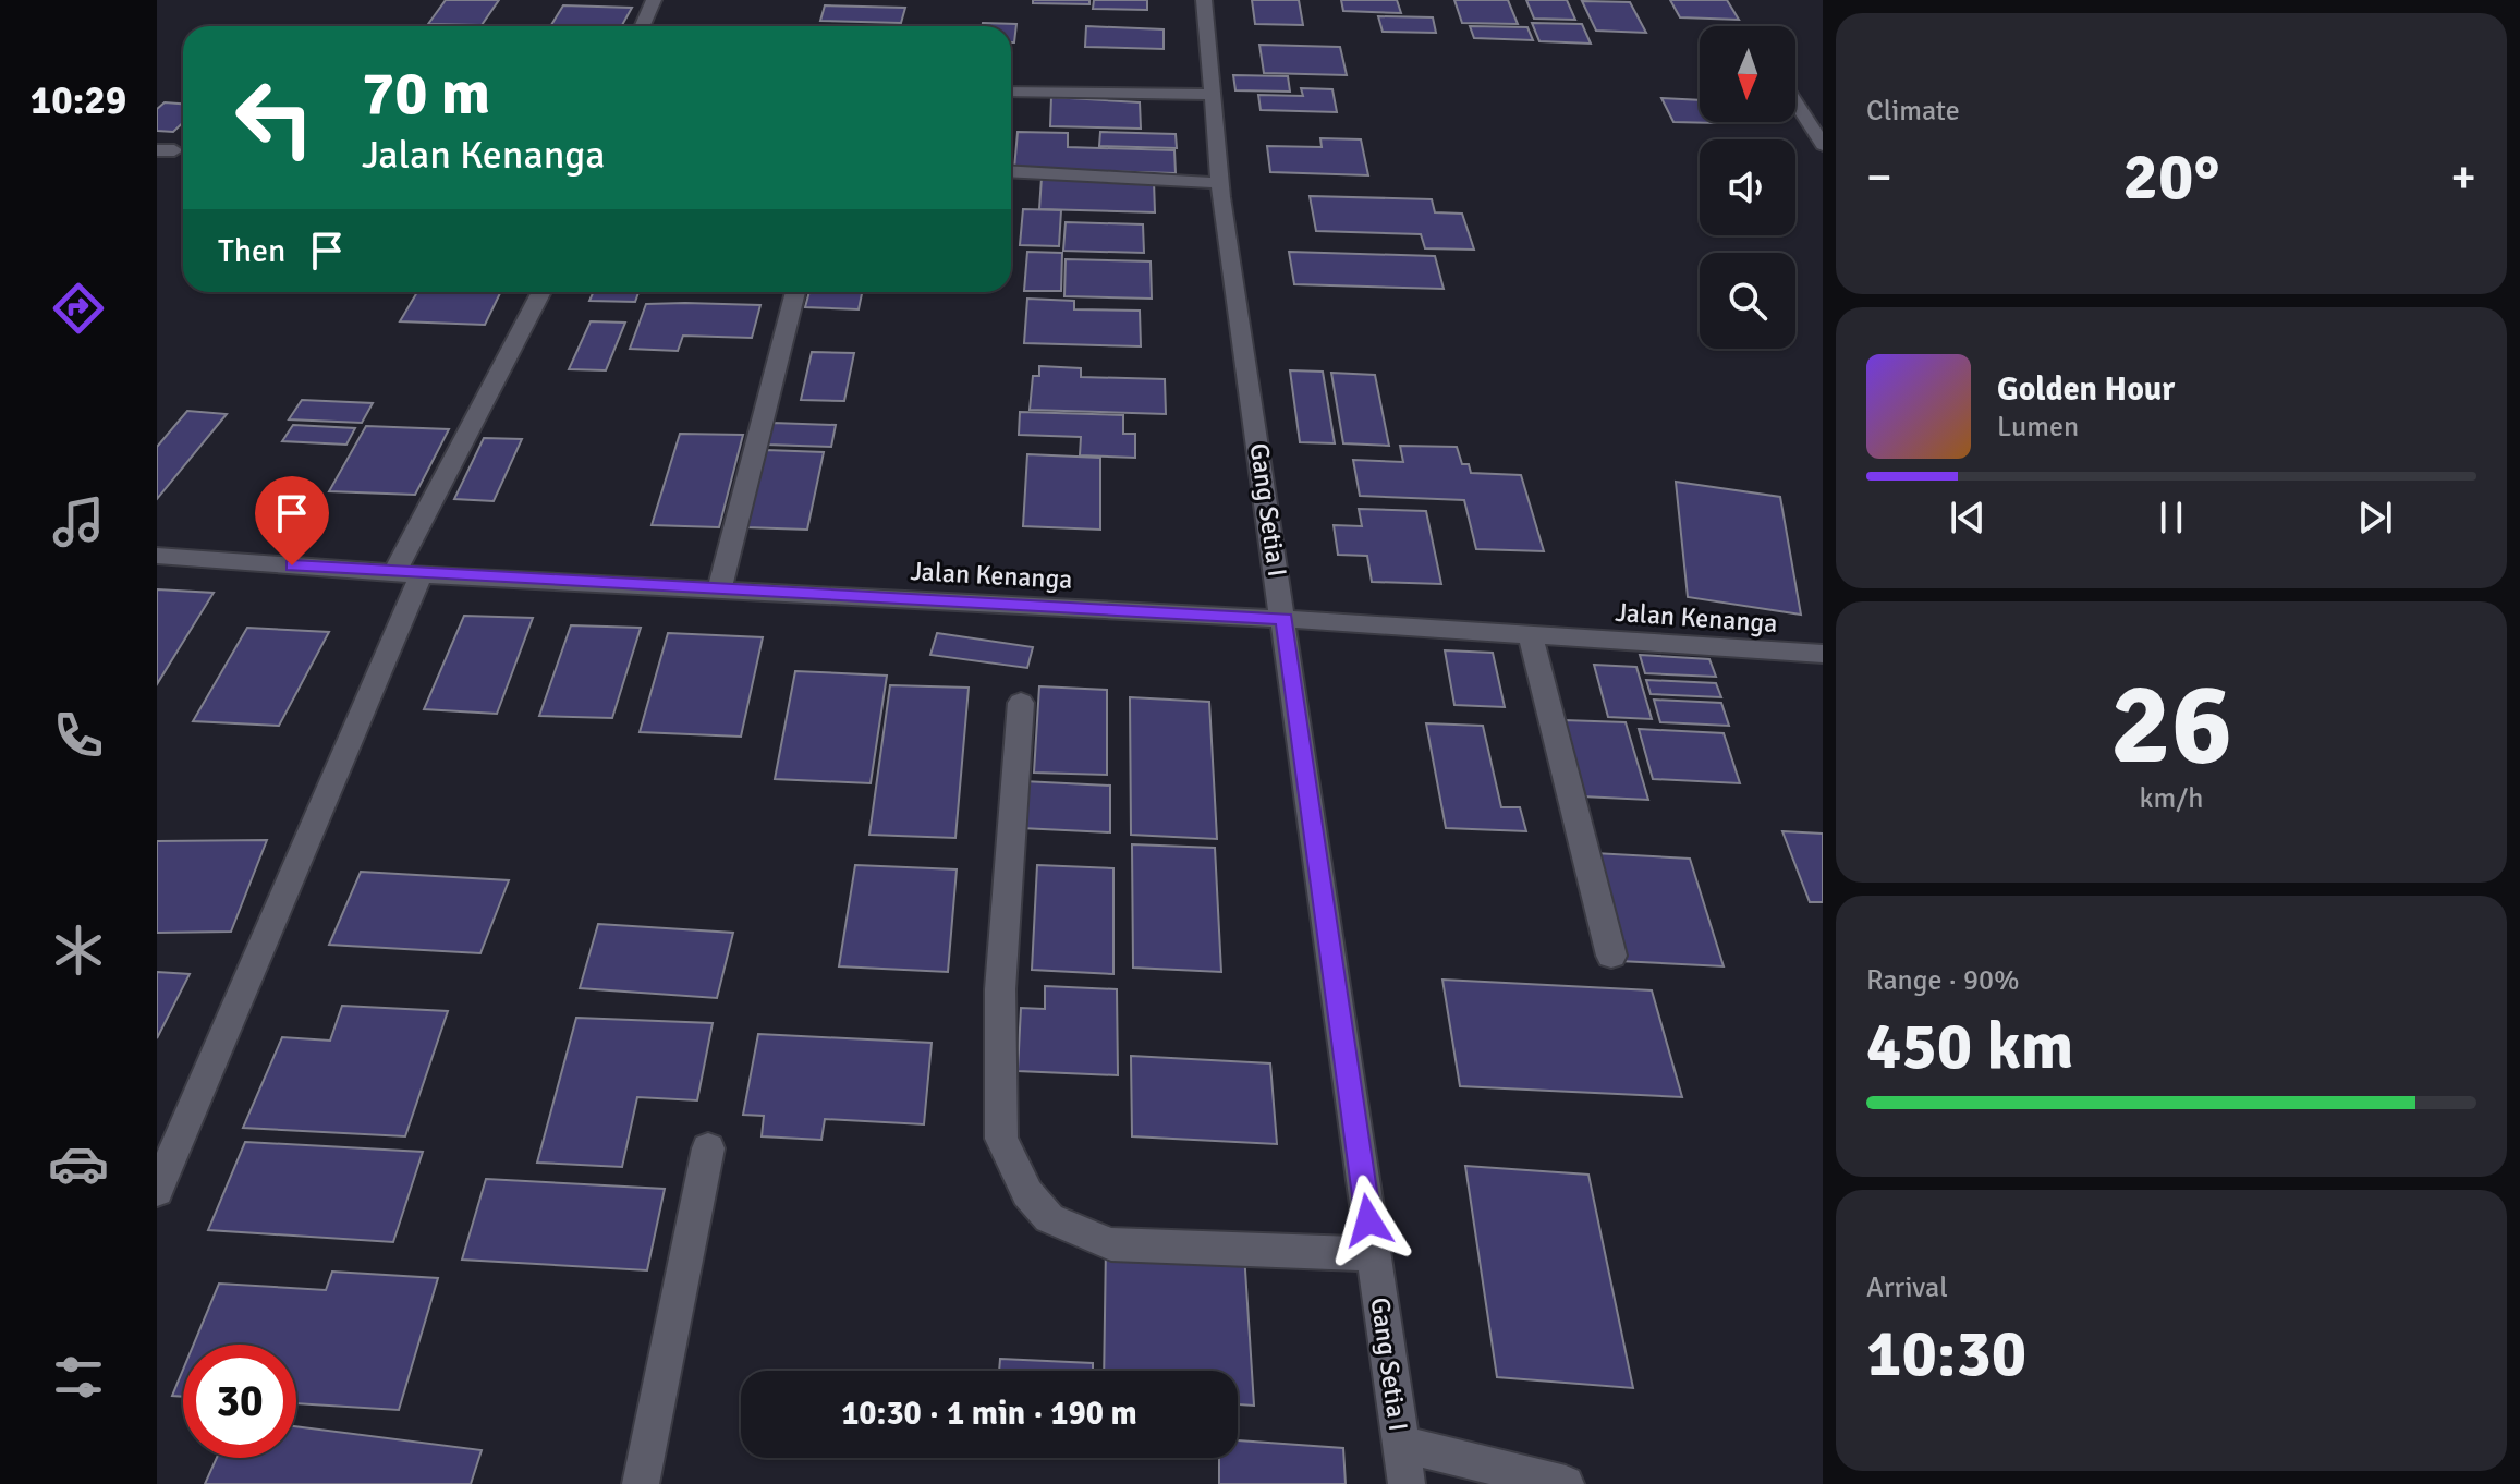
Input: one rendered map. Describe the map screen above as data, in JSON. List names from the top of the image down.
{
  "streets": {
    "street": ["Gang Setia I", "Jalan Kenanga"]
  },
  "crossings": [
    ["Gang Setia I", "Jalan Kenanga"]
  ],
  "north": "bottom",
  "page": {
    "tabs": "10:29",
    "tile": [
      "Climate",
      ["26", "km/h"],
      ["Range · 90%", "450 km"],
      ["Arrival", "10:30"]
    ],
    "turn": ["70 m", "Jalan Kenanga"],
    "heat": ["−", "20°", "+"],
    "then": "Then",
    "song": ["Golden Hour", "Lumen"],
    "limit": "30",
    "trip": "10:30 · 1 min · 190 m"
  }
}
